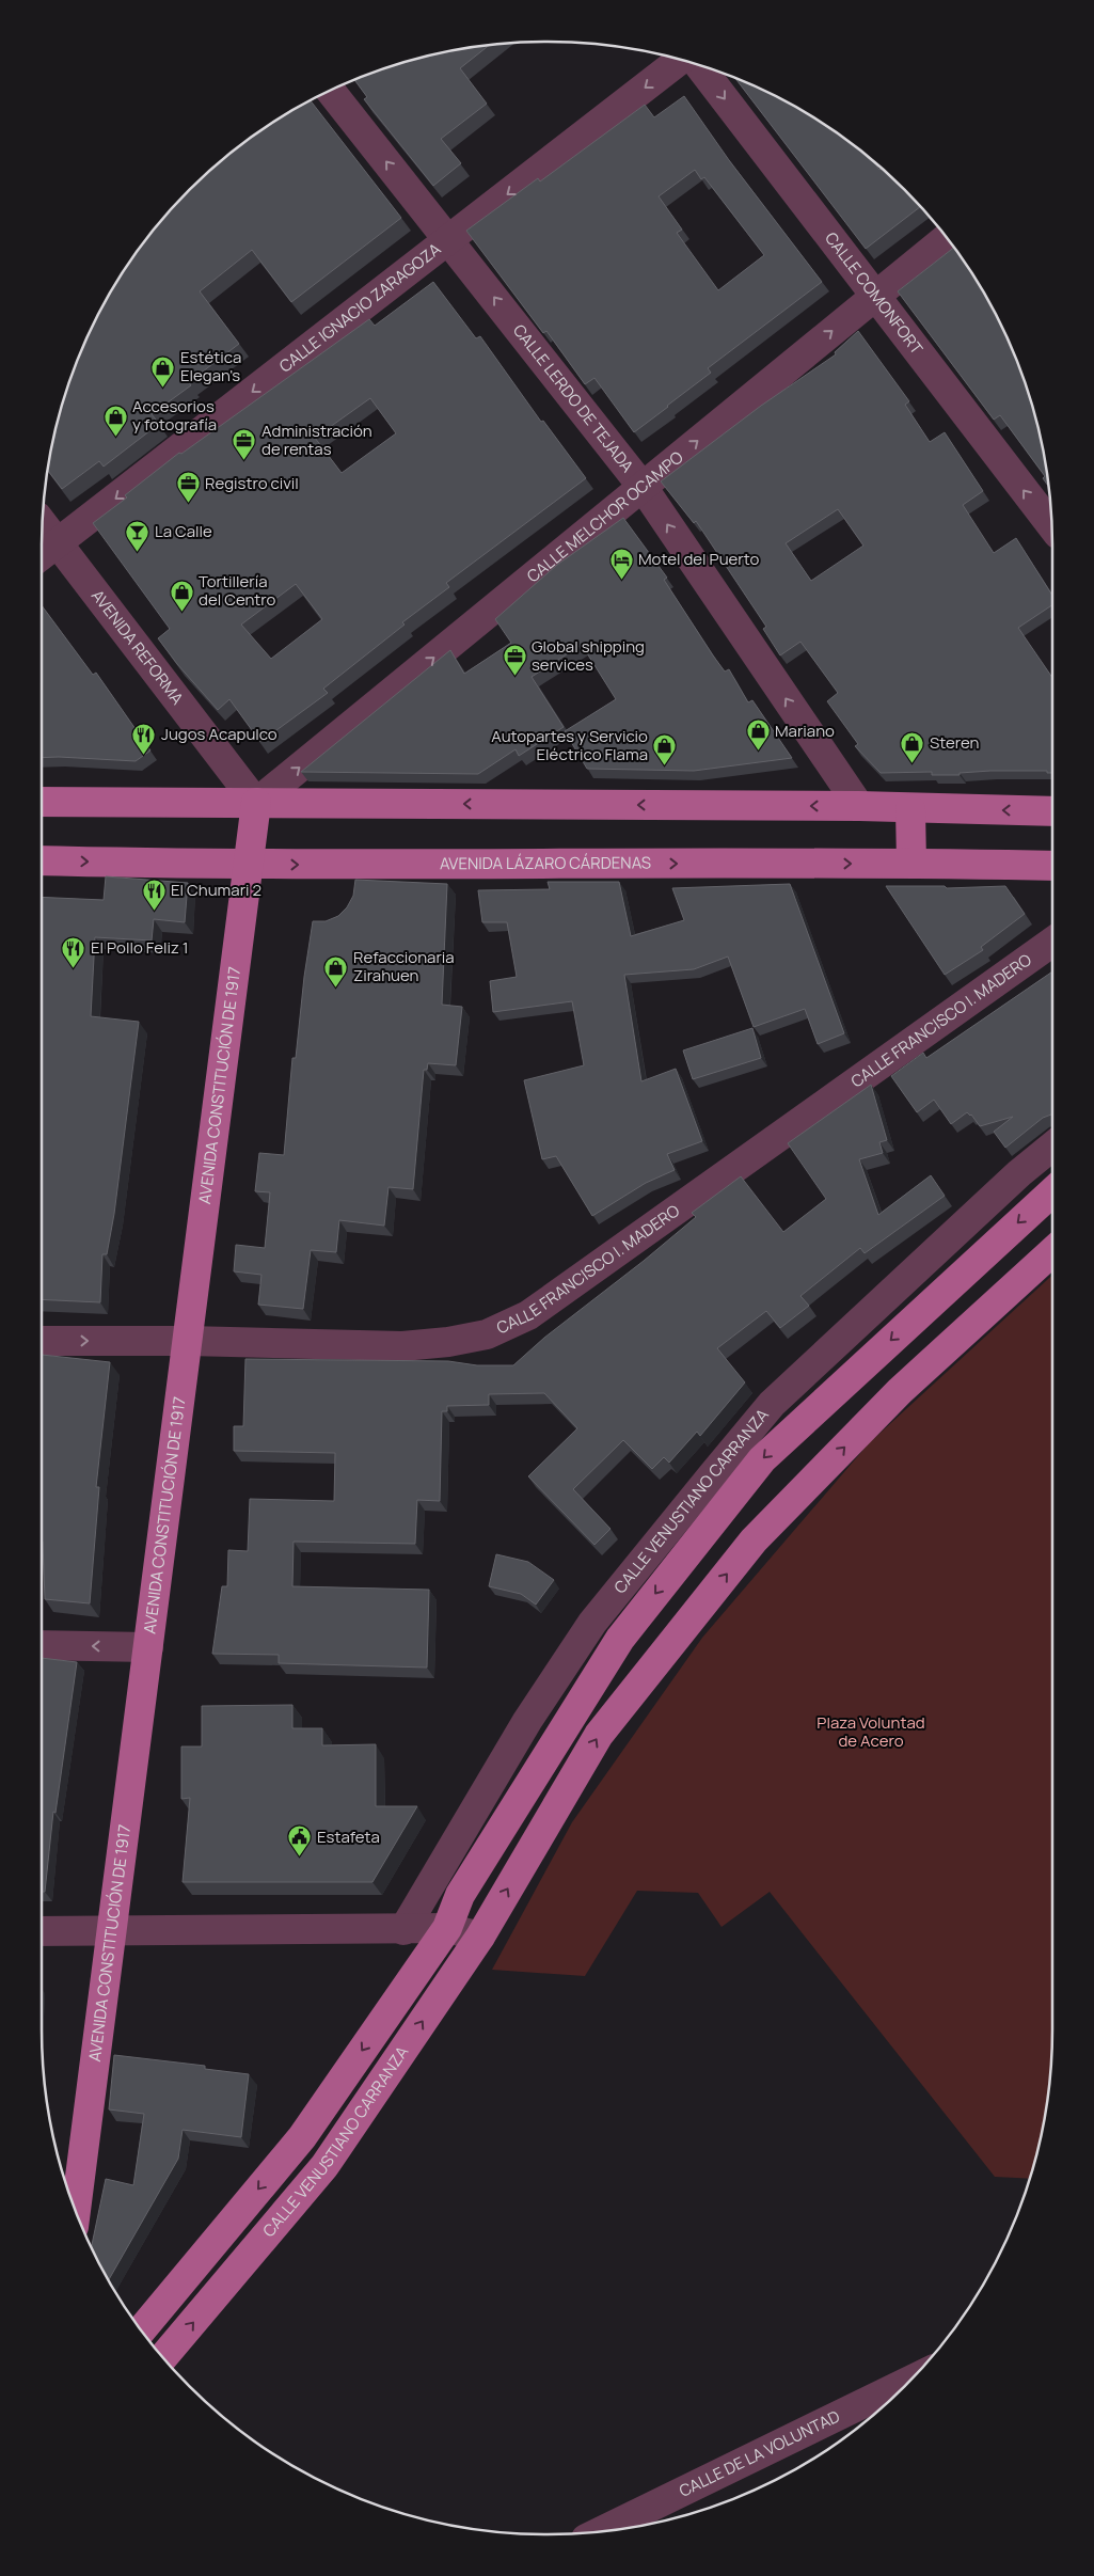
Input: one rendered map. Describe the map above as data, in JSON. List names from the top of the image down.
{
  "streets": {
    "main road": ["AVENIDA LÁZARO CÁRDENAS", "AVENIDA CONSTITUCIÓN DE 1917", "CALLE VENUSTIANO CARRANZA"],
    "street": [
      "CALLE COMONFORT",
      "CALLE IGNACIO ZARAGOZA",
      "CALLE LERDO DE TEJADA",
      "CALLE MELCHOR OCAMPO",
      "AVENIDA REFORMA",
      "CALLE FRANCISCO I. MADERO",
      "CALLE DE LA VOLUNTAD"
    ]
  },
  "crossings": [
    ["CALLE COMONFORT", "CALLE MELCHOR OCAMPO"],
    ["CALLE IGNACIO ZARAGOZA", "CALLE LERDO DE TEJADA"],
    ["CALLE IGNACIO ZARAGOZA", "AVENIDA REFORMA"],
    ["CALLE LERDO DE TEJADA", "CALLE MELCHOR OCAMPO"],
    ["CALLE MELCHOR OCAMPO", "AVENIDA REFORMA"],
    ["CALLE MELCHOR OCAMPO", "AVENIDA CONSTITUCIÓN DE 1917"],
    ["AVENIDA REFORMA", "AVENIDA CONSTITUCIÓN DE 1917"],
    ["AVENIDA LÁZARO CÁRDENAS", "AVENIDA CONSTITUCIÓN DE 1917"],
    ["CALLE FRANCISCO I. MADERO", "AVENIDA CONSTITUCIÓN DE 1917"]
  ],
  "one_way": ["CALLE IGNACIO ZARAGOZA", "CALLE LERDO DE TEJADA", "CALLE MELCHOR OCAMPO"],
  "parks": ["Plaza Voluntad de Acero"],
  "places": {
    "shop": [
      "Estética Elegan's",
      "Accesorios y fotografía",
      "Tortillería del Centro",
      "Mariano",
      "Steren",
      "Autopartes y Servicio Eléctrico Flama",
      "Refaccionaria Zirahuen"
    ],
    "office": ["Administración de rentas", "Registro civil", "Global shipping services"],
    "bar": ["La Calle"],
    "hotel": ["Motel del Puerto"],
    "restaurant": ["Jugos Acapulco", "El Chumari 2", "El Pollo Feliz 1"],
    "public building": ["Estafeta"]
  }
}
